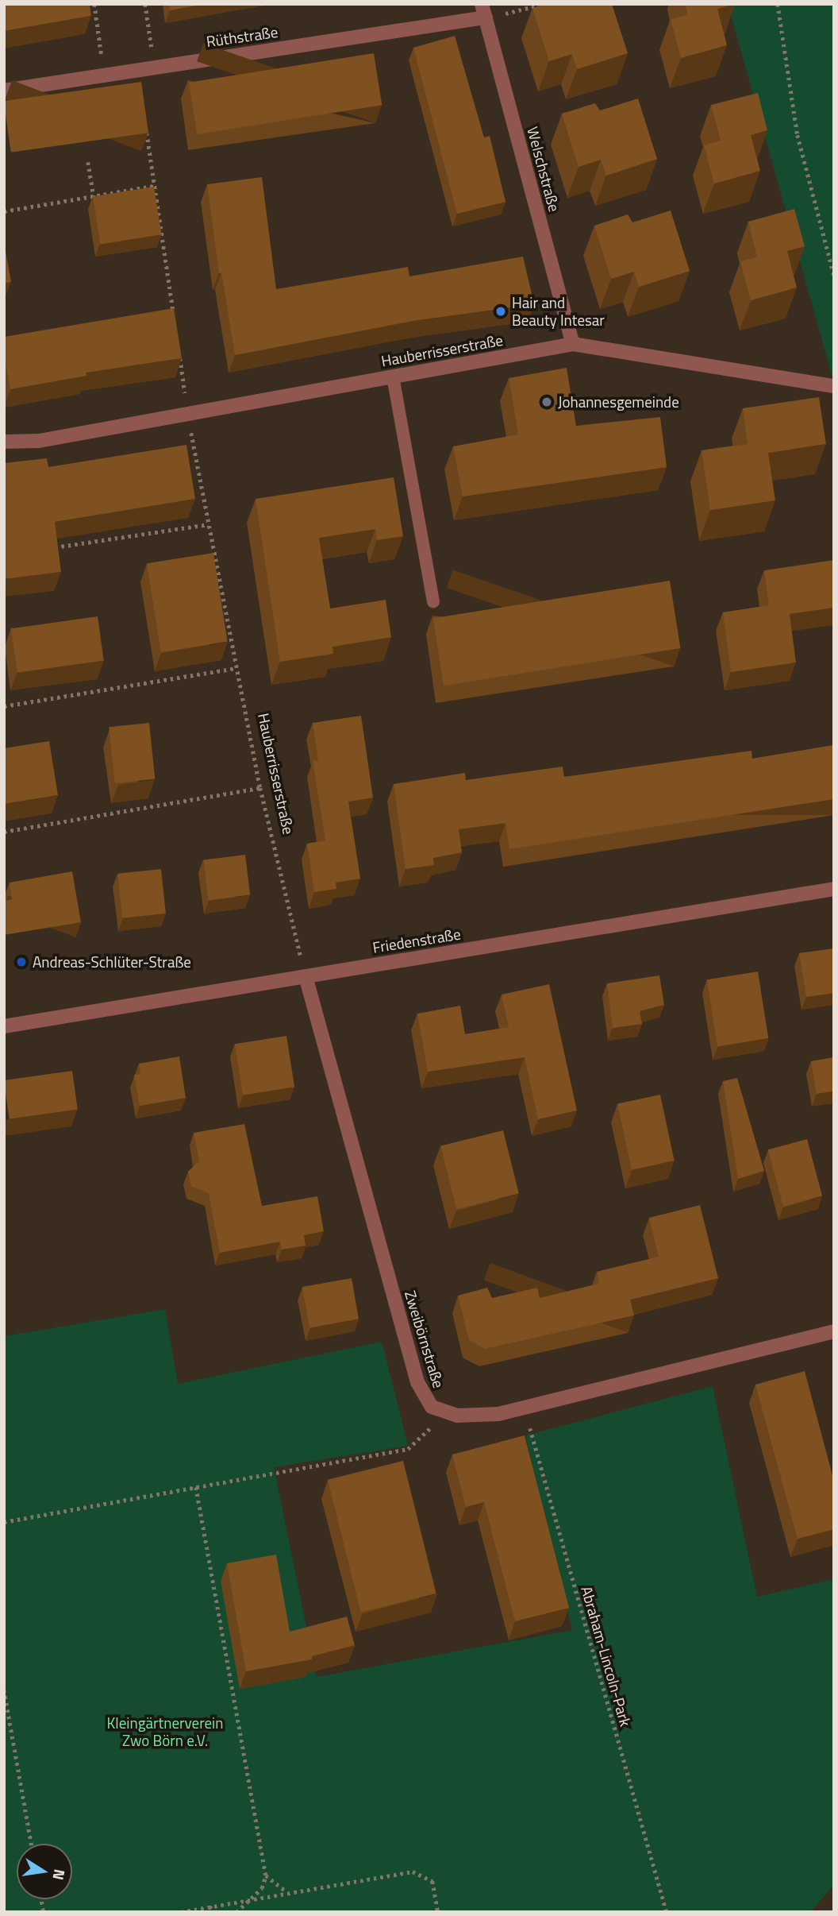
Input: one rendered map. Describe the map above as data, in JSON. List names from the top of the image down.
{
  "streets": {
    "street": [
      "Rüthstraße",
      "Welschstraße",
      "Hauberrisserstraße",
      "Friedenstraße",
      "Zweibörnstraße"
    ],
    "path": ["Abraham-Lincoln-Park"]
  },
  "crossings": [
    ["Rüthstraße", "Welschstraße"],
    ["Welschstraße", "Hauberrisserstraße"],
    ["Hauberrisserstraße", "Friedenstraße"],
    ["Hauberrisserstraße", "Zweibörnstraße"],
    ["Friedenstraße", "Zweibörnstraße"]
  ],
  "parks": ["Kleingärtnerverein Zwo Börn e.V."],
  "places": ["Hair and Beauty Intesar", "Johannesgemeinde", "Andreas-Schlüter-Straße"],
  "north": "right"
}
